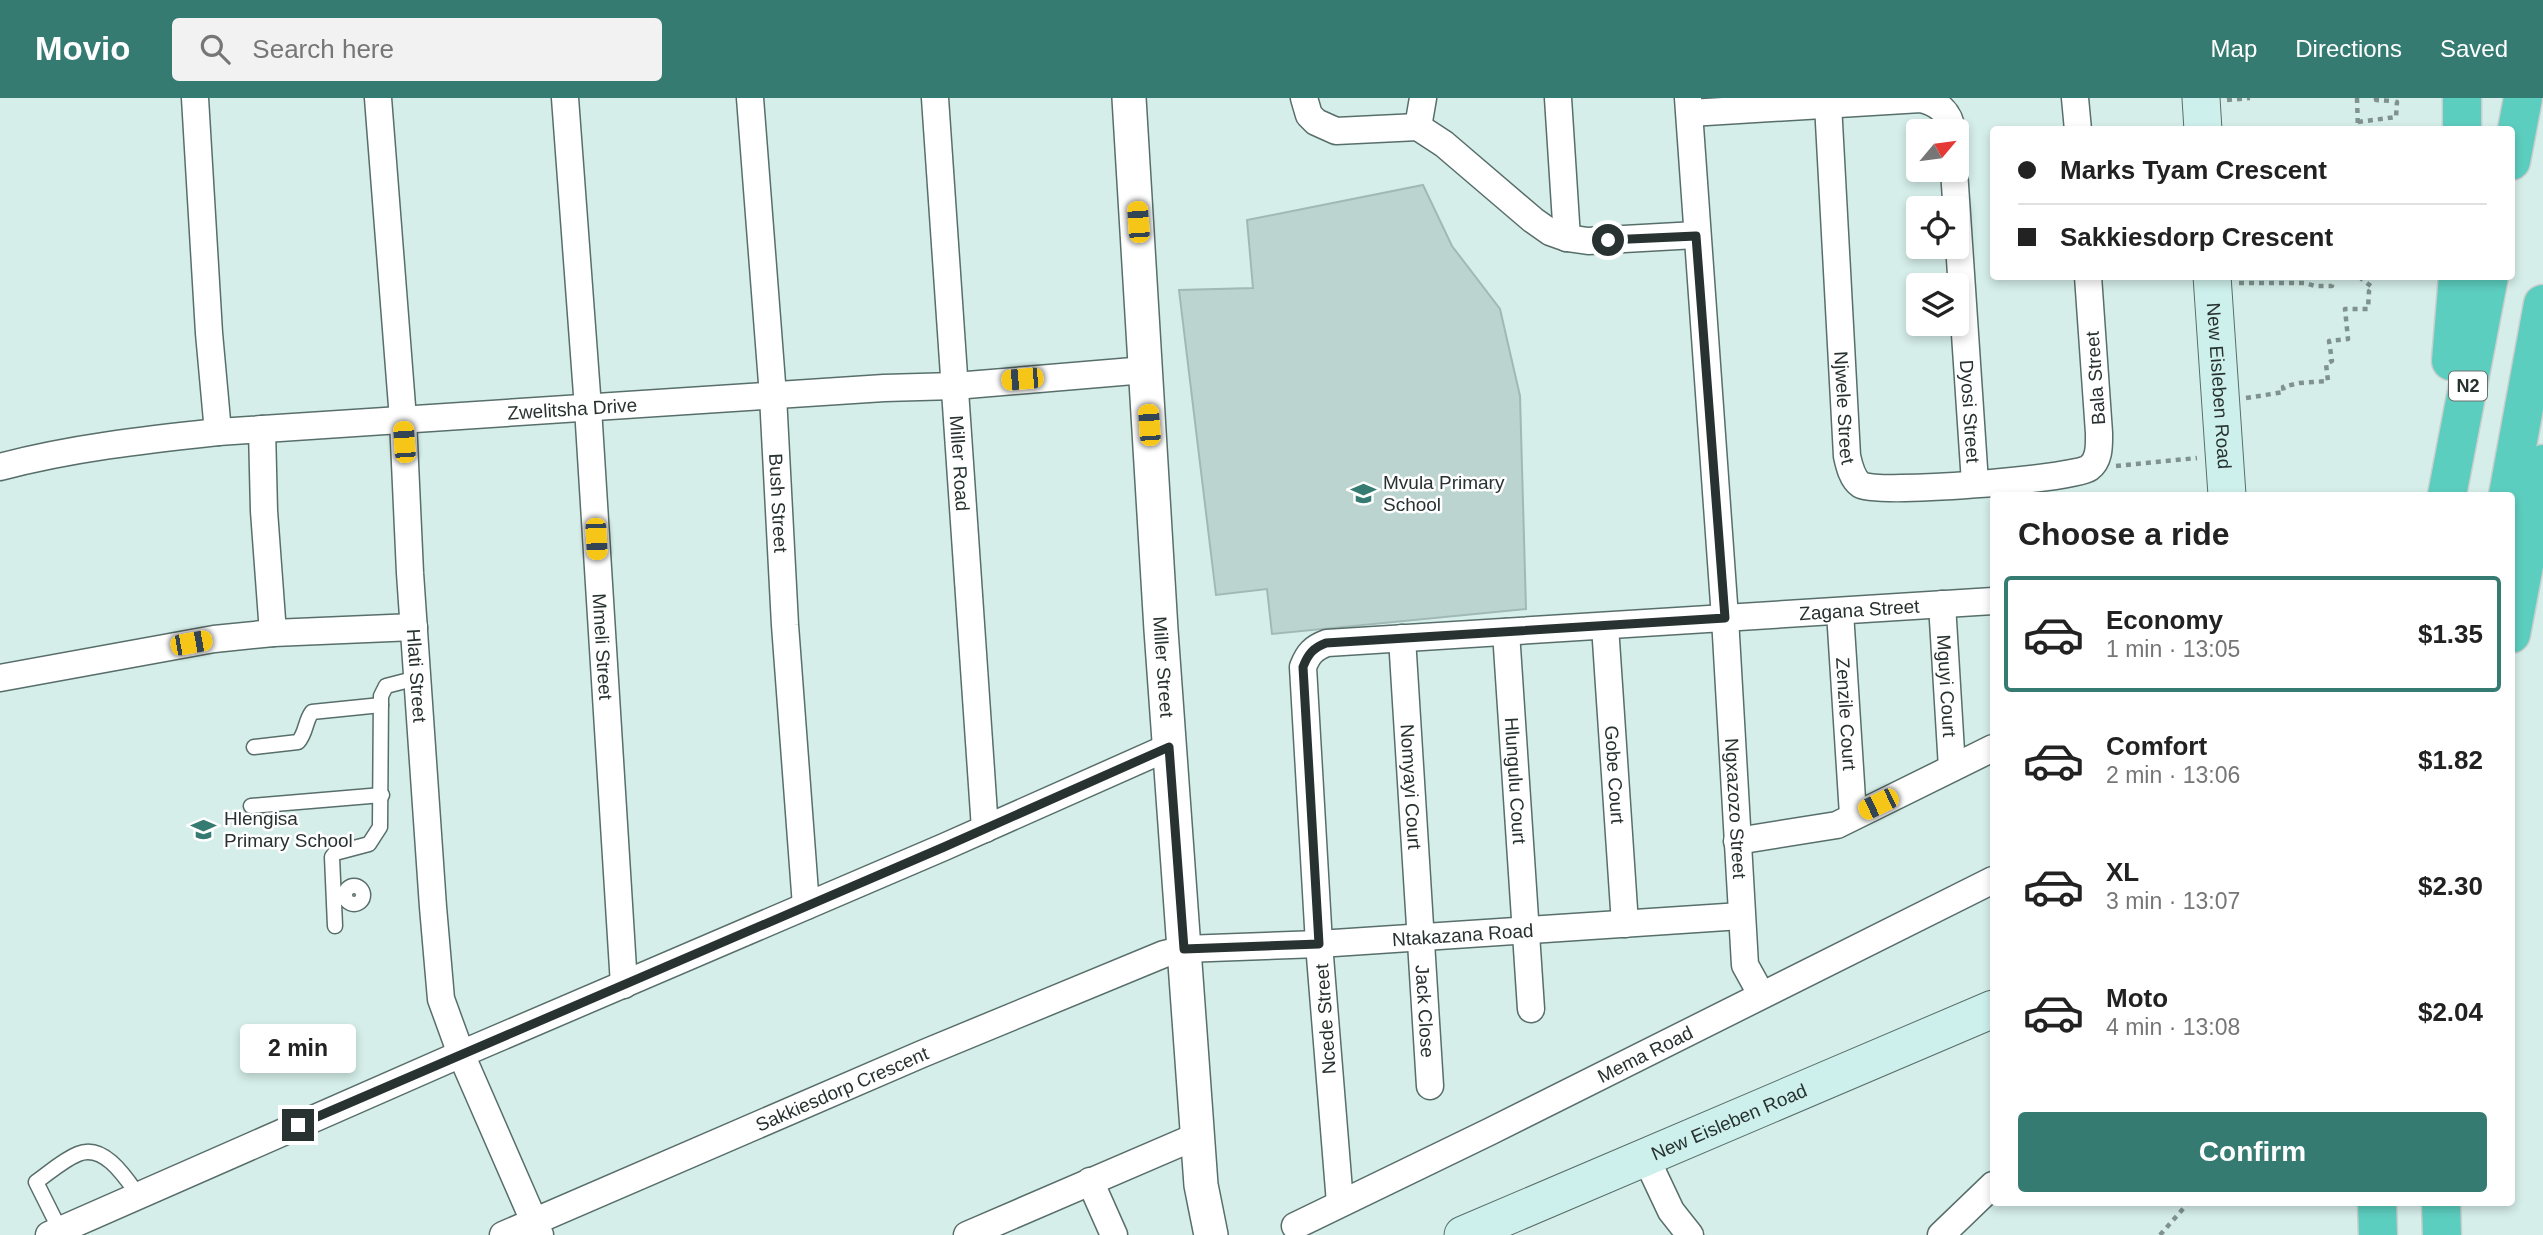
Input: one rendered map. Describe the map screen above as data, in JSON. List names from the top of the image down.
{
  "streets": {
    "highway": ["N2"],
    "main road": ["New Eisleben Road"],
    "street": [
      "Bala Street",
      "Njwele Street",
      "Zwelitsha Drive",
      "Dyosi Street",
      "Miller Road",
      "Bush Street",
      "Zagana Street",
      "Mmeli Street",
      "Miller Street",
      "Hlati Street",
      "Mguyi Court",
      "Zenzile Court",
      "Gobe Court",
      "Hlungulu Court",
      "Nomyayi Court",
      "Ngxazozo Street",
      "Ntakazana Road",
      "Jack Close",
      "Ncede Street",
      "Mema Road",
      "Sakkiesdorp Crescent"
    ]
  },
  "crossings": [
    ["Bala Street", "Njwele Street"],
    ["Njwele Street", "Dyosi Street"],
    ["Zwelitsha Drive", "Miller Road"],
    ["Zwelitsha Drive", "Bush Street"],
    ["Zwelitsha Drive", "Mmeli Street"],
    ["Zwelitsha Drive", "Miller Street"],
    ["Zwelitsha Drive", "Hlati Street"],
    ["Zagana Street", "Mguyi Court"],
    ["Zagana Street", "Zenzile Court"],
    ["Zagana Street", "Gobe Court"],
    ["Zagana Street", "Hlungulu Court"],
    ["Zagana Street", "Nomyayi Court"],
    ["Zagana Street", "Ngxazozo Street"],
    ["Zagana Street", "Ncede Street"],
    ["Miller Street", "Ntakazana Road"],
    ["Miller Street", "Sakkiesdorp Crescent"],
    ["Hlati Street", "Sakkiesdorp Crescent"],
    ["Gobe Court", "Ntakazana Road"],
    ["Hlungulu Court", "Ntakazana Road"],
    ["Nomyayi Court", "Ntakazana Road"],
    ["Nomyayi Court", "Jack Close"],
    ["Ngxazozo Street", "Ntakazana Road"],
    ["Ngxazozo Street", "Mema Road"],
    ["Ntakazana Road", "Jack Close"],
    ["Ntakazana Road", "Ncede Street"],
    ["Ntakazana Road", "Sakkiesdorp Crescent"],
    ["Ncede Street", "Mema Road"]
  ],
  "places": {
    "school or university": ["Mvula Primary School", "Hlengisa Primary School"]
  },
  "north": "top right",
  "page": {
    "header": "Movio",
    "search": "Search here",
    "nav": ["Map", "Directions", "Saved"],
    "banner": ["Marks Tyam Crescent", "Sakkiesdorp Crescent"],
    "heading": "Choose a ride",
    "list": [
      {
        "name": "Economy",
        "note": "1 min · 13:05",
        "value": "$1.35"
      },
      {
        "name": "Comfort",
        "note": "2 min · 13:06",
        "value": "$1.82"
      },
      {
        "name": "XL",
        "note": "3 min · 13:07",
        "value": "$2.30"
      },
      {
        "name": "Moto",
        "note": "4 min · 13:08",
        "value": "$2.04"
      }
    ],
    "bubble": "2 min",
    "buttons": "Confirm"
  }
}
